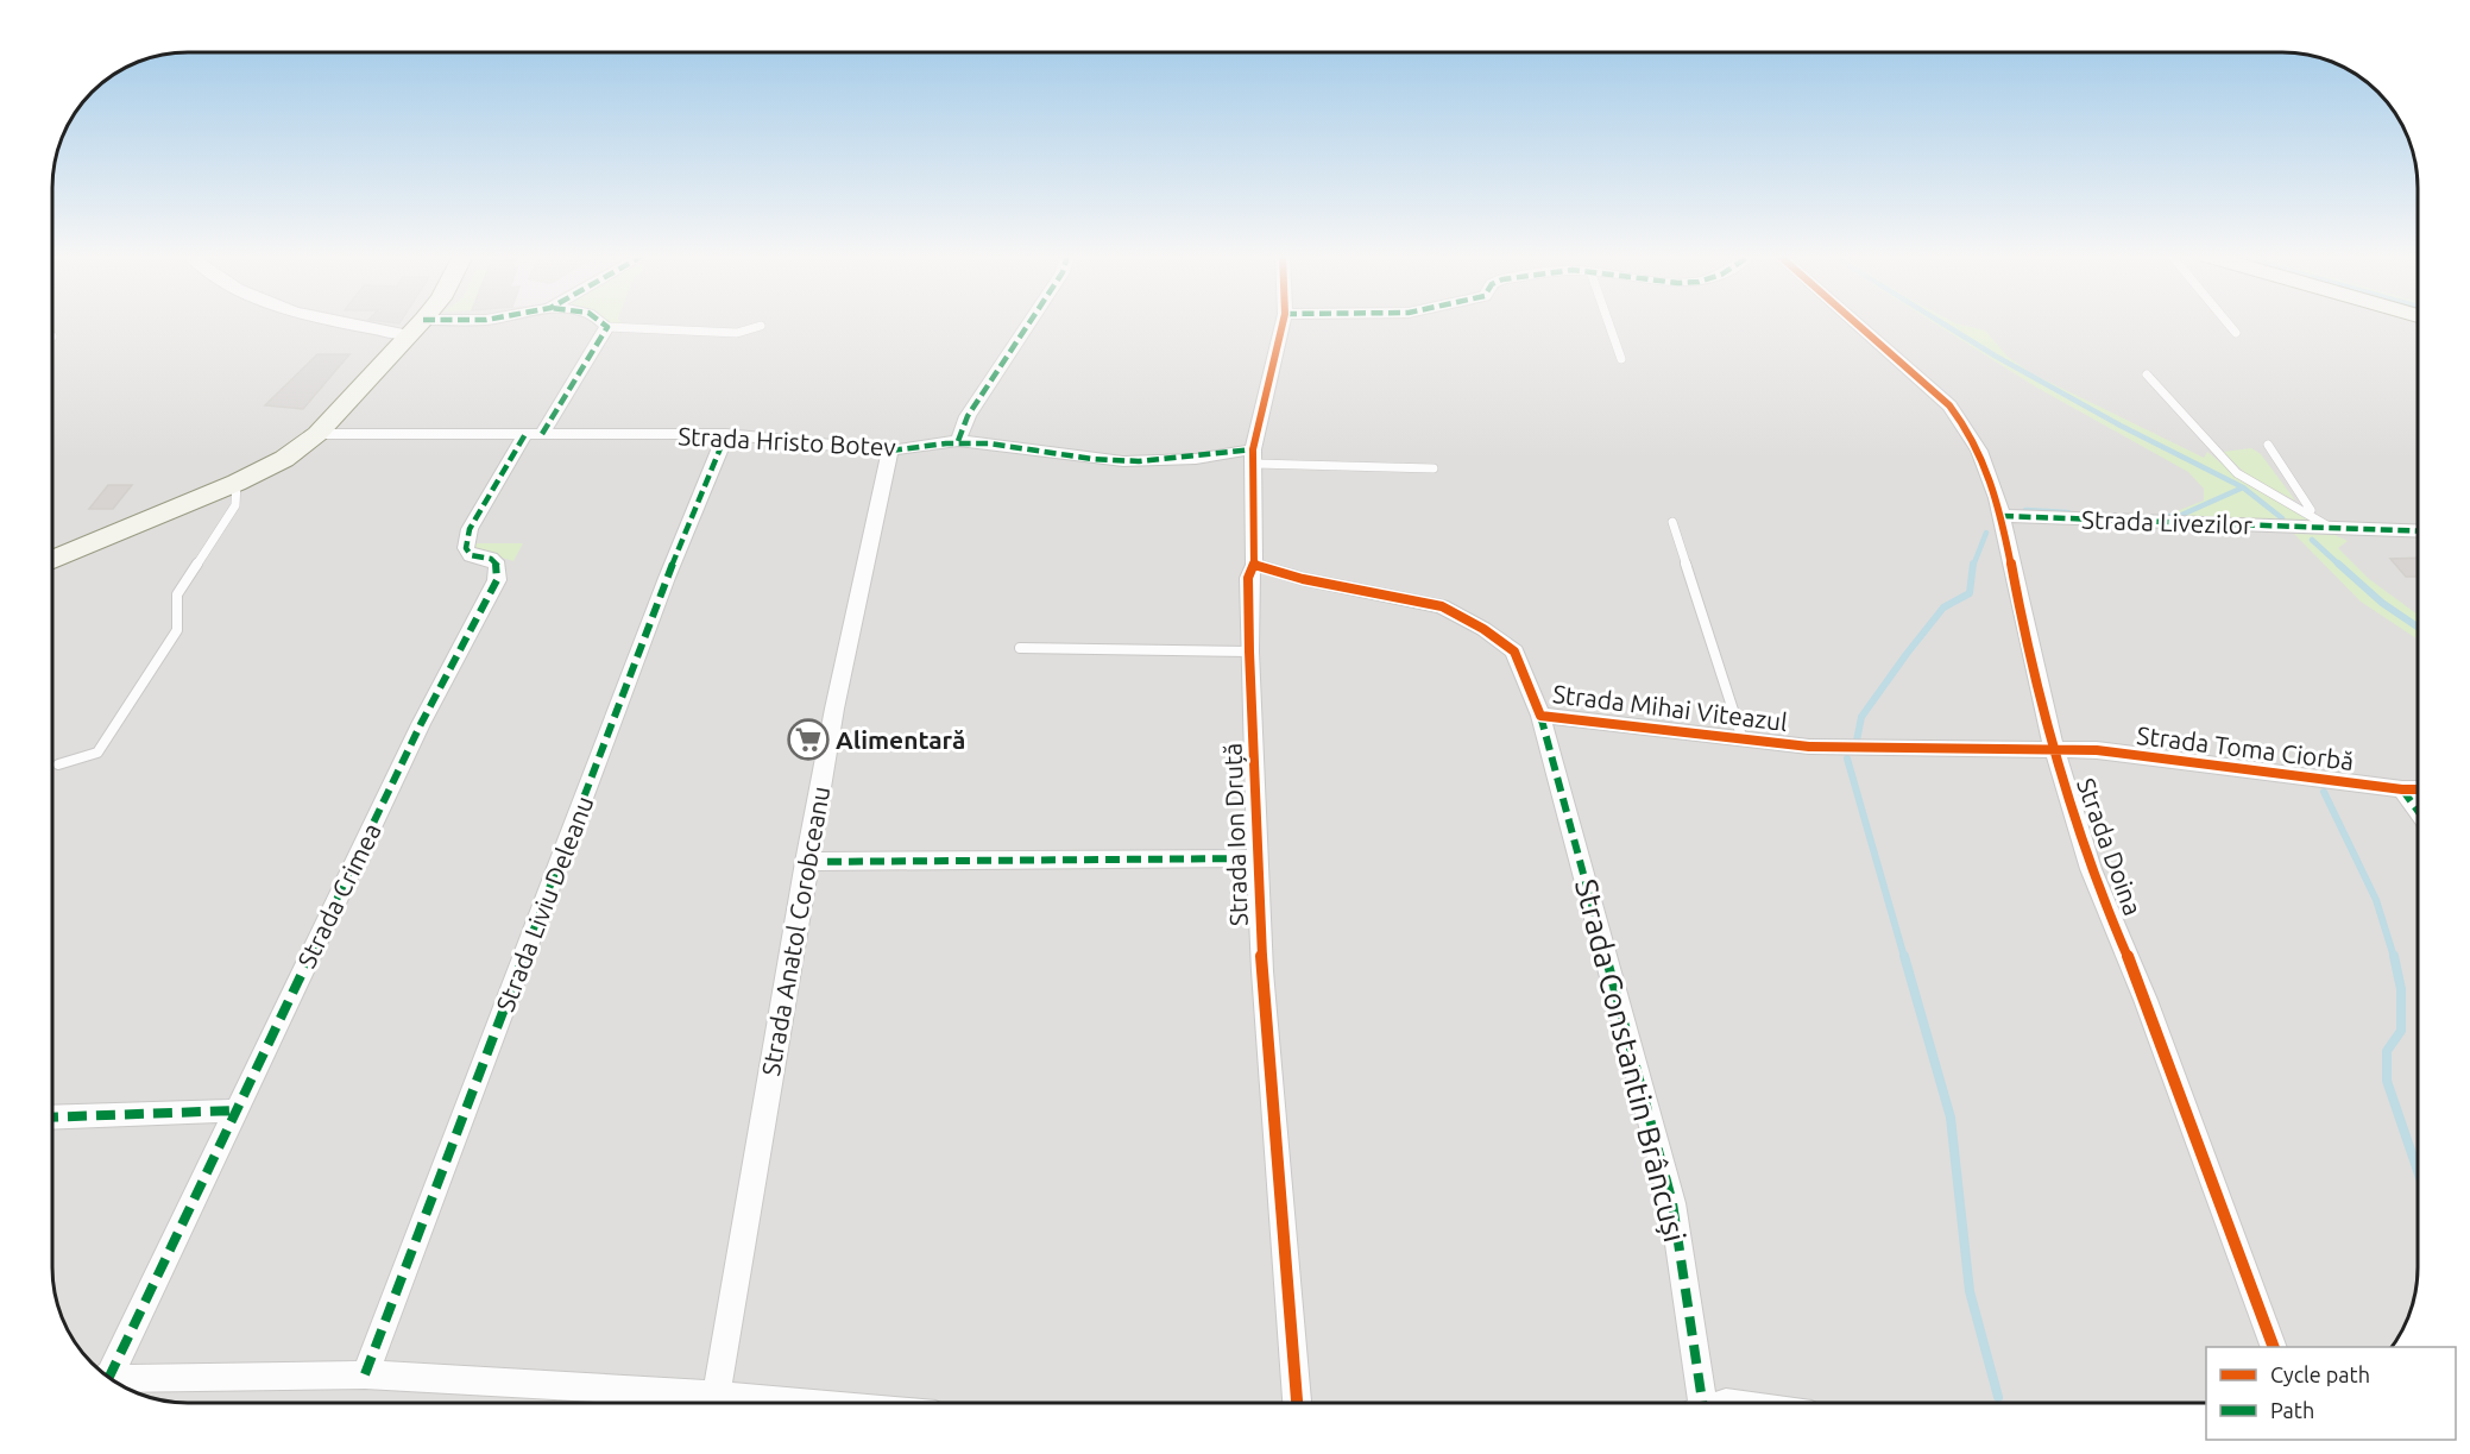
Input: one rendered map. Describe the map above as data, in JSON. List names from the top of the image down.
{
  "streets": {
    "street": [
      "Strada Hristo Botev",
      "Strada Livezilor",
      "Strada Mihai Viteazul",
      "Strada Toma Ciorbă",
      "Strada Ion Druță",
      "Strada Doina",
      "Strada Crimea",
      "Strada Liviu Deleanu",
      "Strada Anatol Corobceanu",
      "Strada Constantin Brâncuși"
    ]
  },
  "crossings": [
    ["Strada Hristo Botev", "Strada Ion Druță"],
    ["Strada Hristo Botev", "Strada Crimea"],
    ["Strada Hristo Botev", "Strada Liviu Deleanu"],
    ["Strada Hristo Botev", "Strada Anatol Corobceanu"],
    ["Strada Livezilor", "Strada Doina"],
    ["Strada Mihai Viteazul", "Strada Toma Ciorbă"],
    ["Strada Mihai Viteazul", "Strada Ion Druță"],
    ["Strada Mihai Viteazul", "Strada Doina"],
    ["Strada Mihai Viteazul", "Strada Constantin Brâncuși"],
    ["Strada Toma Ciorbă", "Strada Doina"],
    ["Strada Ion Druță", "Strada Anatol Corobceanu"]
  ],
  "places": {
    "supermarket": ["Alimentară"]
  },
  "legend": ["Cycle path", "Path"]
}
